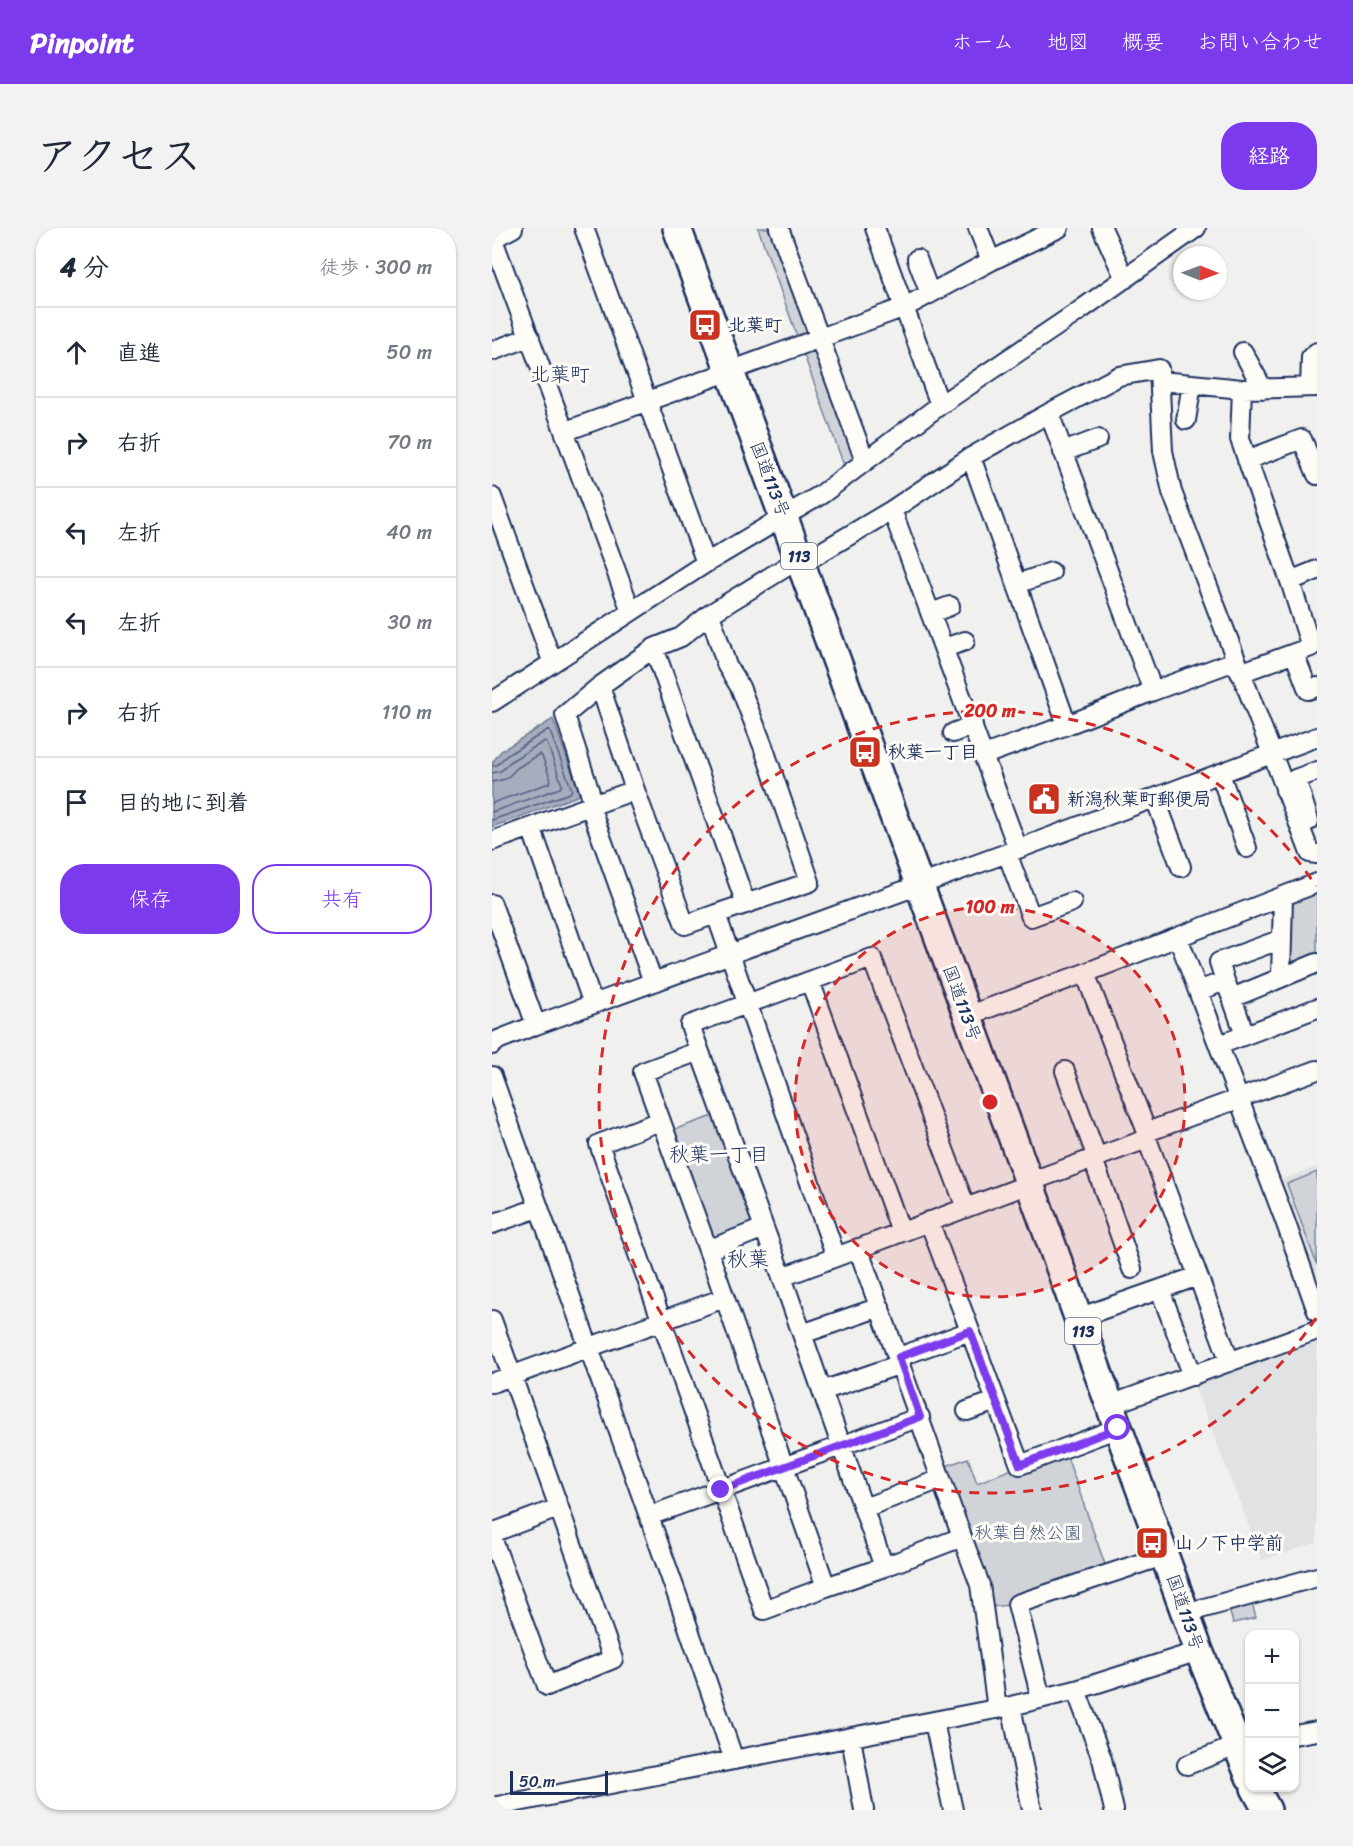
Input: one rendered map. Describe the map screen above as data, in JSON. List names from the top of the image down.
{
  "streets": {
    "highway": ["国道113号", "113"]
  },
  "districts": ["北葉町", "秋葉一丁目", "秋葉"],
  "parks": ["秋葉自然公園"],
  "places": {
    "bus stop": ["北葉町", "秋葉一丁目", "山ノ下中学前"],
    "public building": ["新潟秋葉町郵便局"]
  },
  "scale_bar": "50 m",
  "north": "right",
  "page": {
    "header": "Pinpoint",
    "nav": [
      "ホーム",
      "地図",
      "概要",
      "お問い合わせ"
    ],
    "title": "アクセス",
    "buttons": [
      "経路",
      ["保存", "共有"]
    ],
    "heading": ["4 分", "徒歩 · 300 m"],
    "list": [
      ["直進", "50 m"],
      ["右折", "70 m"],
      ["左折", "40 m"],
      ["左折", "30 m"],
      ["右折", "110 m"],
      "目的地に到着"
    ],
    "map_buttons": ["+", "−"],
    "scale": "50 m"
  },
  "rings": ["200 m", "100 m"]
}
